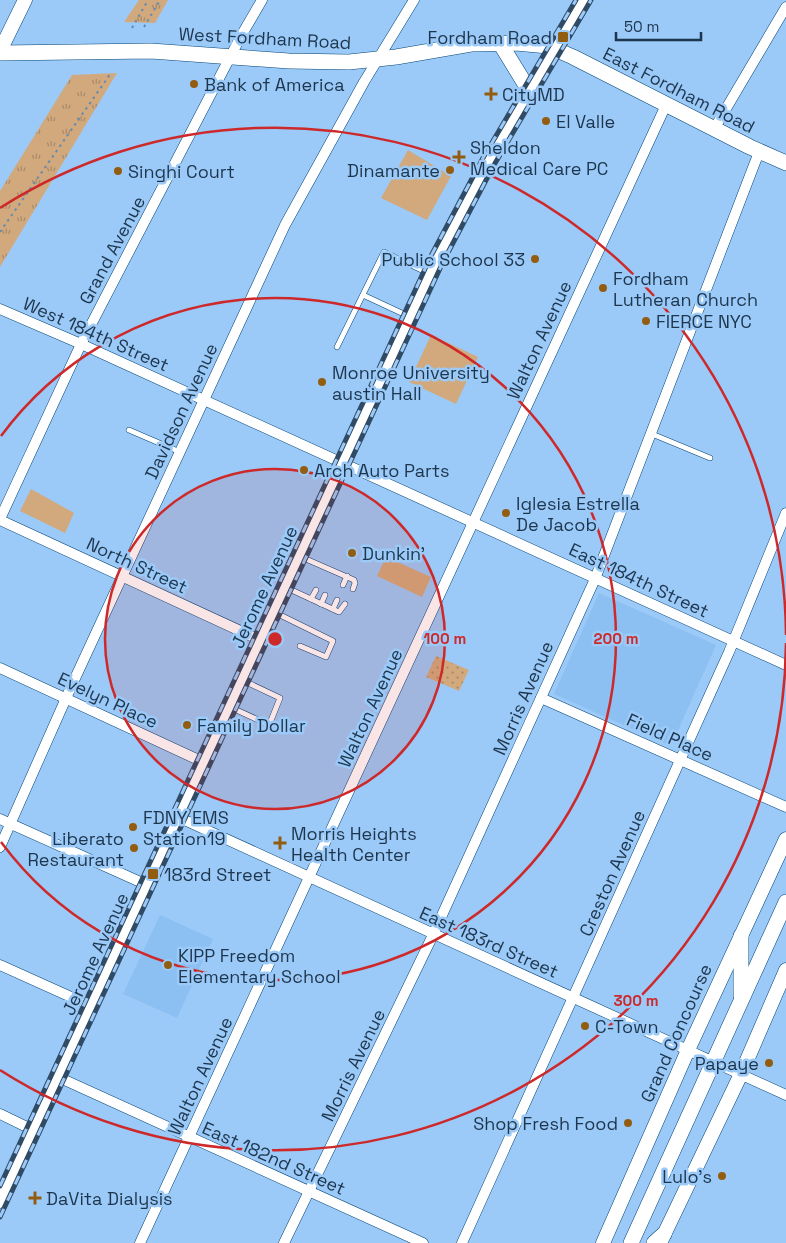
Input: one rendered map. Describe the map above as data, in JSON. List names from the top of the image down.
{
  "streets": {
    "main road": [
      "West Fordham Road",
      "East Fordham Road",
      "Jerome Avenue",
      "Grand Concourse"
    ],
    "street": [
      "Grand Avenue",
      "West 184th Street",
      "Walton Avenue",
      "Davidson Avenue",
      "North Street",
      "East 184th Street",
      "Morris Avenue",
      "Evelyn Place",
      "Field Place",
      "Creston Avenue",
      "East 183rd Street",
      "East 182nd Street"
    ]
  },
  "crossings": [
    ["West Fordham Road", "East Fordham Road"],
    ["West Fordham Road", "Grand Avenue"],
    ["West Fordham Road", "Davidson Avenue"],
    ["West Fordham Road", "Jerome Avenue"],
    ["East Fordham Road", "Walton Avenue"],
    ["East Fordham Road", "Jerome Avenue"],
    ["East Fordham Road", "Morris Avenue"],
    ["Grand Avenue", "West 184th Street"],
    ["Grand Avenue", "North Street"],
    ["West 184th Street", "Davidson Avenue"],
    ["West 184th Street", "East 184th Street"],
    ["West 184th Street", "Jerome Avenue"],
    ["Walton Avenue", "East 184th Street"],
    ["Walton Avenue", "East 183rd Street"],
    ["Walton Avenue", "East 182nd Street"],
    ["Davidson Avenue", "North Street"],
    ["Davidson Avenue", "Evelyn Place"],
    ["North Street", "Jerome Avenue"],
    ["East 184th Street", "Jerome Avenue"],
    ["East 184th Street", "Morris Avenue"],
    ["East 184th Street", "Creston Avenue"],
    ["Jerome Avenue", "Evelyn Place"],
    ["Jerome Avenue", "East 183rd Street"],
    ["Jerome Avenue", "East 182nd Street"],
    ["Morris Avenue", "Field Place"],
    ["Morris Avenue", "East 183rd Street"],
    ["Morris Avenue", "East 182nd Street"],
    ["Field Place", "Creston Avenue"],
    ["Creston Avenue", "East 183rd Street"],
    ["East 183rd Street", "Grand Concourse"]
  ],
  "places": {
    "transit": ["Fordham Road", "183rd Street"],
    "other": [
      "Bank of America",
      "El Valle",
      "Dinamante",
      "Singhi Court",
      "Public School 33",
      "Fordham Lutheran Church",
      "FIERCE NYC",
      "Monroe University austin Hall",
      "Arch Auto Parts",
      "Iglesia Estrella De Jacob",
      "Dunkin'",
      "Family Dollar",
      "FDNY EMS Station19",
      "Liberato Restaurant",
      "KIPP Freedom Elementary School",
      "C-Town",
      "Papaye",
      "Shop Fresh Food",
      "Lulo’s"
    ],
    "health": [
      "CityMD",
      "Sheldon Medical Care PC",
      "Morris Heights Health Center",
      "DaVita Dialysis"
    ]
  },
  "scale_bar": "50 m",
  "rings": ["100 m", "200 m", "300 m"]
}
